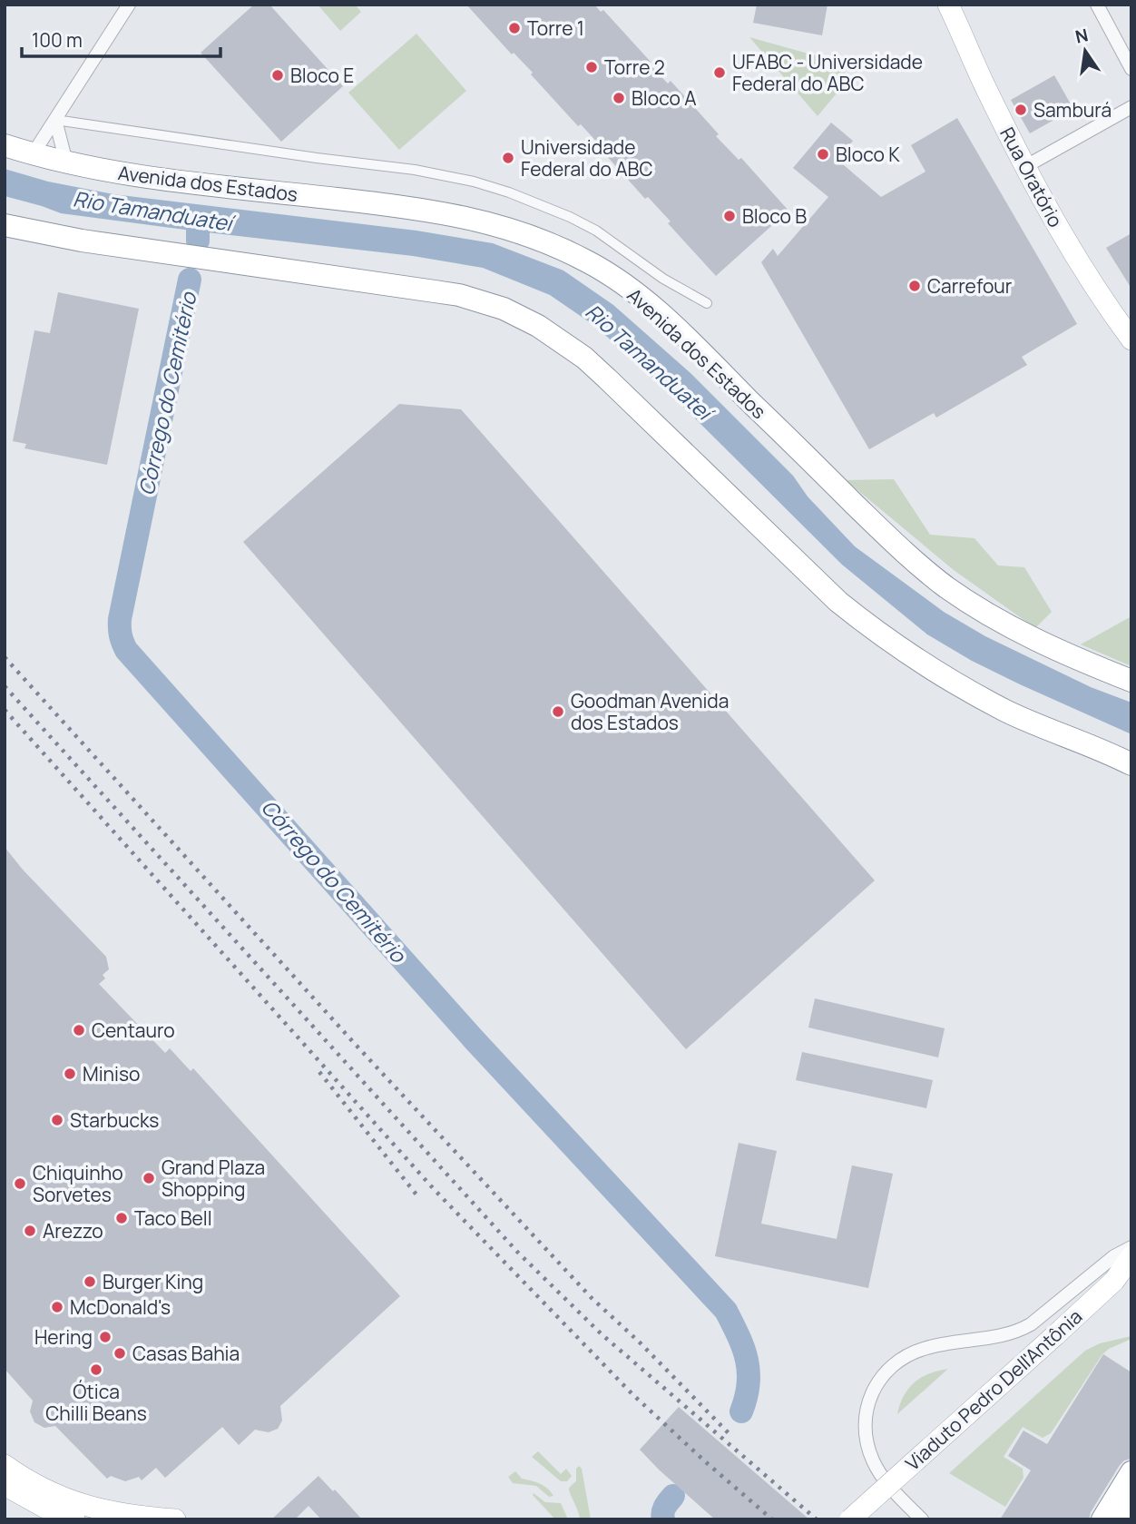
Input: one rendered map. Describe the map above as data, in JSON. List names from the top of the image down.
{
  "streets": {
    "highway": ["Avenida dos Estados"],
    "main road": ["Rua Oratório", "Viaduto Pedro Dell'Antônia"]
  },
  "water": ["Rio Tamanduateí", "Córrego do Cemitério"],
  "places": [
    "Torre 1",
    "Torre 2",
    "UFABC - Universidade Federal do ABC",
    "Bloco E",
    "Bloco A",
    "Samburá",
    "Bloco K",
    "Universidade Federal do ABC",
    "Bloco B",
    "Carrefour",
    "Goodman Avenida dos Estados",
    "Centauro",
    "Miniso",
    "Starbucks",
    "Grand Plaza Shopping",
    "Chiquinho Sorvetes",
    "Taco Bell",
    "Arezzo",
    "Burger King",
    "McDonald's",
    "Hering",
    "Casas Bahia",
    "Ótica Chilli Beans"
  ],
  "scale_bar": "100 m",
  "north": "top"
}
